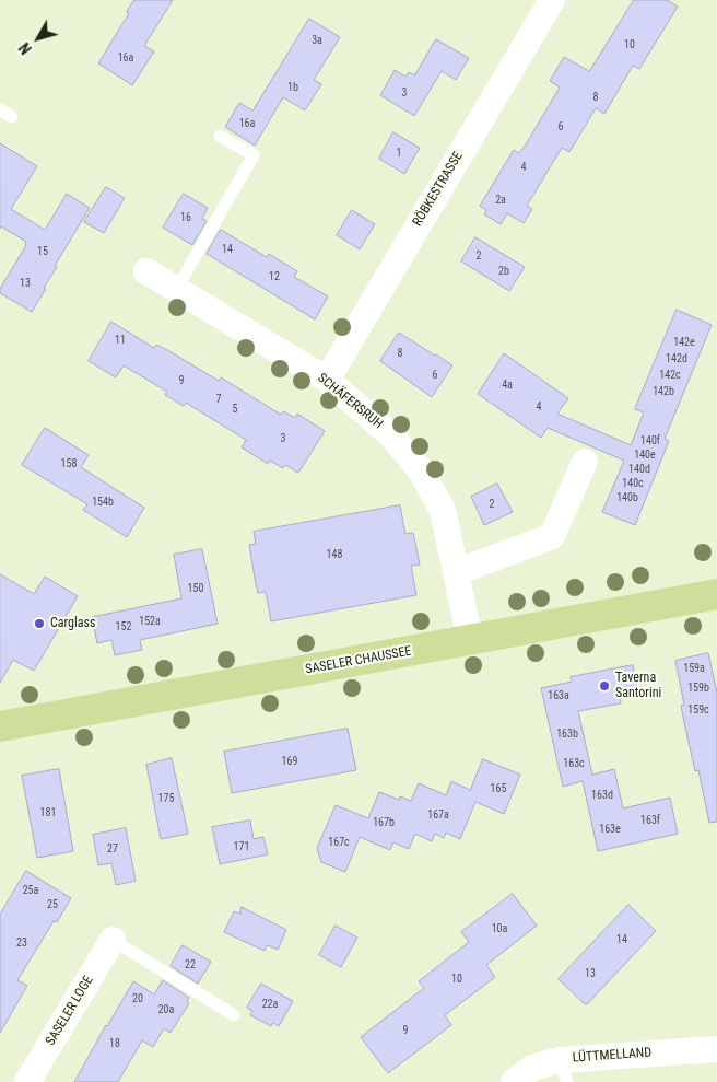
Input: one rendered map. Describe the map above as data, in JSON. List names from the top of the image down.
{
  "streets": {
    "main road": ["SASELER CHAUSSEE"],
    "street": [
      "RÖBKESTRASSE",
      "SCHÄFERSRUH",
      "SASELER LOGE",
      "LÜTTMELLAND"
    ]
  },
  "crossings": [
    ["RÖBKESTRASSE", "SCHÄFERSRUH"],
    ["SCHÄFERSRUH", "SASELER CHAUSSEE"]
  ],
  "places": ["Carglass", "Taverna Santorini"],
  "house_numbers": [
    "3a",
    "10",
    "16a",
    "1b",
    "3",
    "8",
    "16a",
    "6",
    "1",
    "4",
    "2a",
    "16",
    "14",
    "15",
    "2",
    "2b",
    "12",
    "13",
    "11",
    "142e",
    "8",
    "142d",
    "6",
    "142c",
    "9",
    "4a",
    "142b",
    "7",
    "4",
    "5",
    "3",
    "140f",
    "140e",
    "158",
    "140d",
    "140c",
    "140b",
    "154b",
    "2",
    "148",
    "150",
    "152a",
    "152",
    "159a",
    "159b",
    "163a",
    "159c",
    "163b",
    "169",
    "163c",
    "165",
    "163d",
    "175",
    "181",
    "167a",
    "163f",
    "167b",
    "163e",
    "167c",
    "171",
    "27",
    "25a",
    "25",
    "10a",
    "14",
    "23",
    "22",
    "13",
    "10",
    "20",
    "22a",
    "20a",
    "9",
    "18"
  ],
  "north": "bottom left"
}
